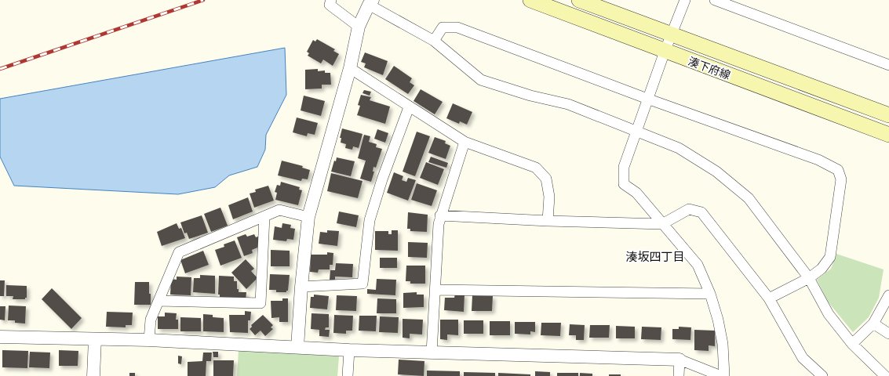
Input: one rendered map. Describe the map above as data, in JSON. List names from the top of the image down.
{
  "streets": {
    "main road": ["湊下府線"]
  },
  "districts": ["湊坂四丁目"]
}
